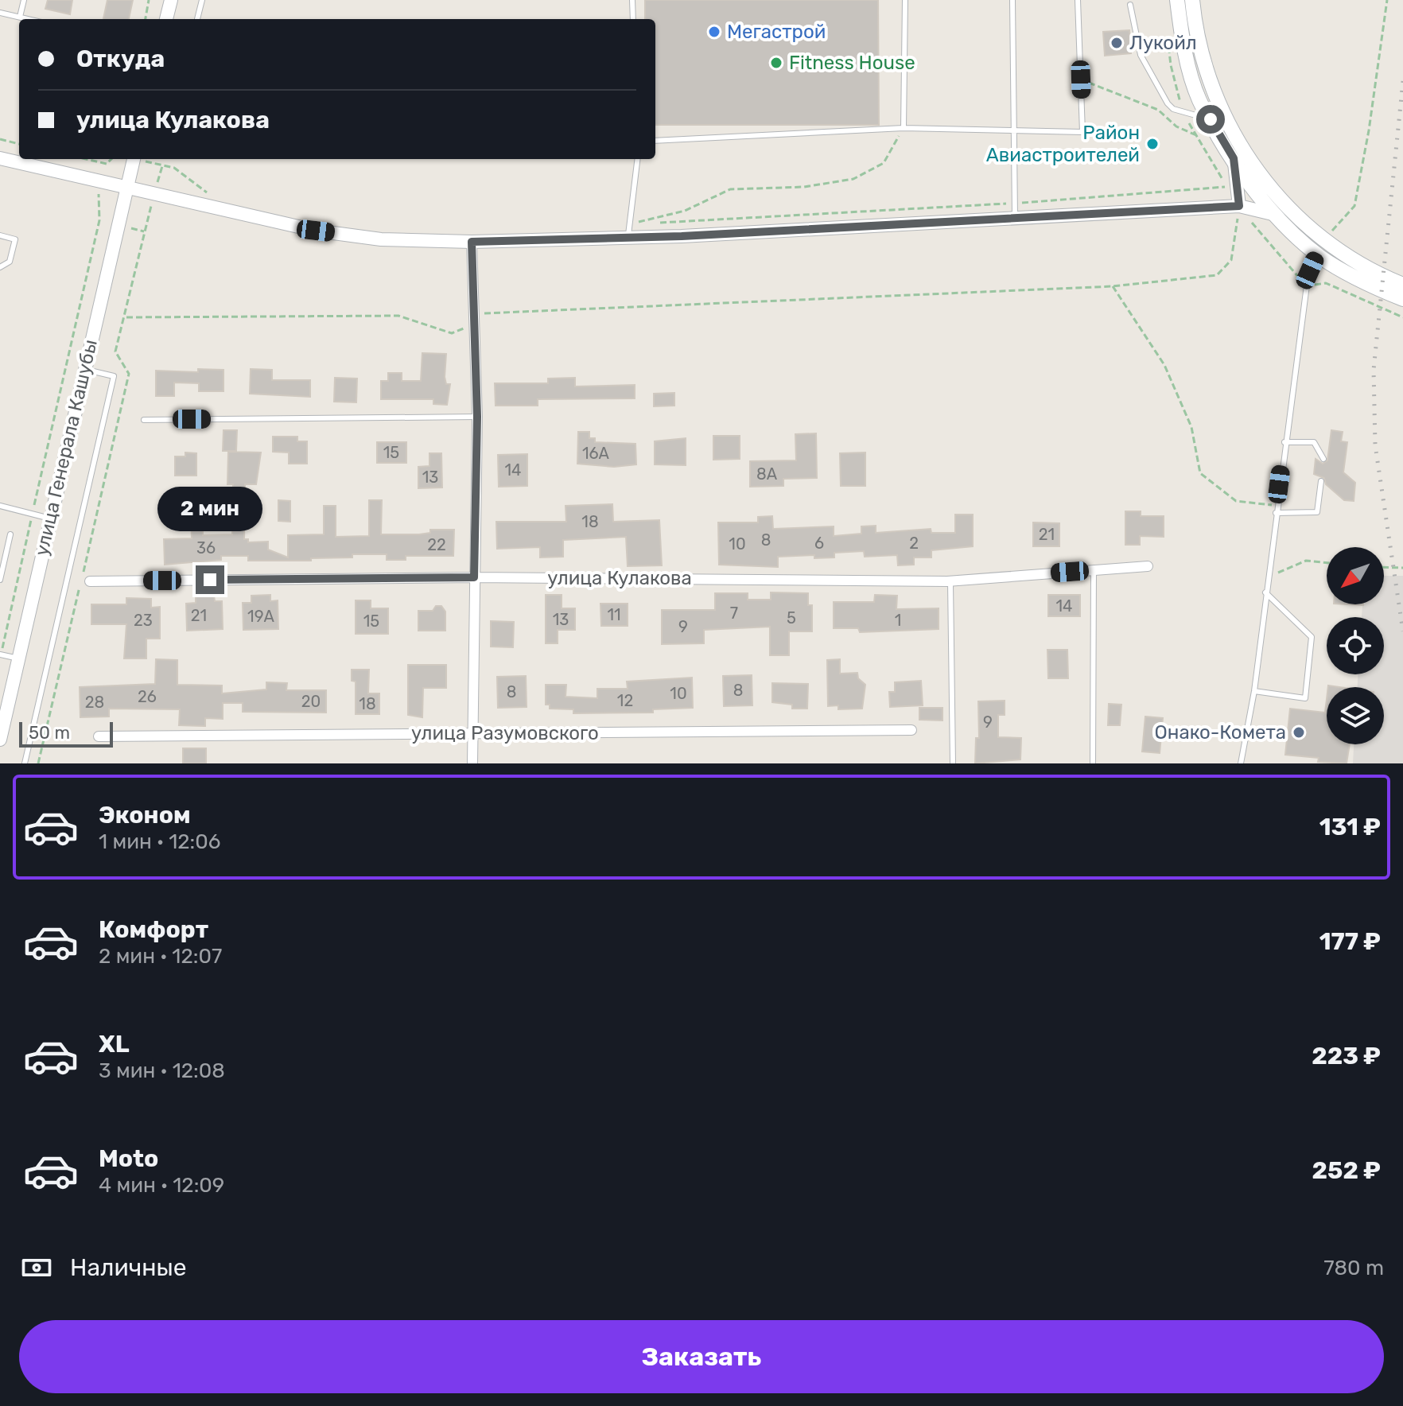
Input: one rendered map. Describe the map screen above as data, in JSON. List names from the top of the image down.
{
  "streets": {
    "street": ["улица Генерала Кашубы", "улица Кулакова", "улица Разумовского"]
  },
  "places": [
    "Мегастрой",
    "Лукойл",
    "Fitness House",
    "Район Авиастроителей",
    "Онако-Комета"
  ],
  "house_numbers": [
    "15",
    "16А",
    "14",
    "8А",
    "13",
    "18",
    "21",
    "8",
    "6",
    "2",
    "10",
    "22",
    "36",
    "14",
    "7",
    "11",
    "21",
    "19А",
    "5",
    "13",
    "23",
    "1",
    "15",
    "9",
    "8",
    "8",
    "10",
    "26",
    "12",
    "20",
    "28",
    "18",
    "9"
  ],
  "scale_bar": "50 m",
  "north": "bottom left",
  "page": {
    "banner": ["Откуда", "улица Кулакова"],
    "bubble": "2 мин",
    "scale": "50 m",
    "list": [
      {
        "name": "Эконом",
        "note": "1 мин · 12:06",
        "value": "131 ₽"
      },
      {
        "name": "Комфорт",
        "note": "2 мин · 12:07",
        "value": "177 ₽"
      },
      {
        "name": "XL",
        "note": "3 мин · 12:08",
        "value": "223 ₽"
      },
      {
        "name": "Moto",
        "note": "4 мин · 12:09",
        "value": "252 ₽"
      }
    ],
    "pay": ["Наличные", "780 m"],
    "buttons": "Заказать"
  }
}
